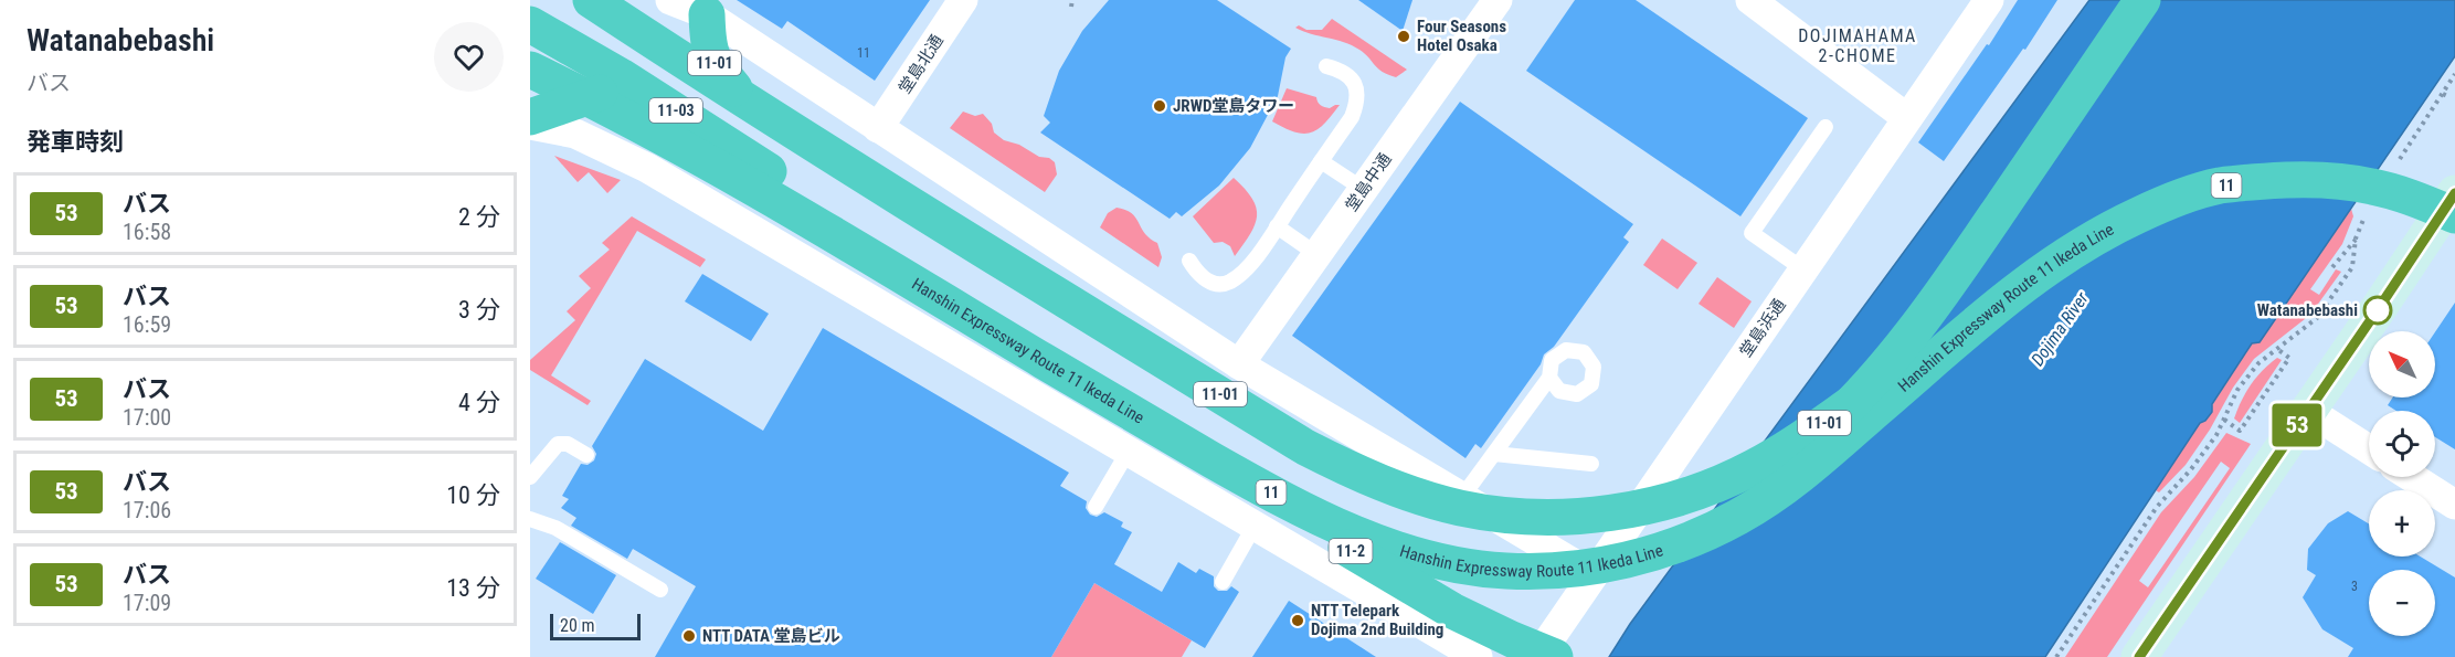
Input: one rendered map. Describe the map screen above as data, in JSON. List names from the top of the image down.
{
  "streets": {
    "highway": [
      "11-01",
      "11-03",
      "11",
      "Hanshin Expressway Route 11 Ikeda Line",
      "11-2"
    ],
    "street": ["堂島北通", "堂島中通", "堂島浜通"]
  },
  "crossings": [
    ["11-01", "Hanshin Expressway Route 11 Ikeda Line"],
    ["11-03", "Hanshin Expressway Route 11 Ikeda Line"],
    ["Hanshin Expressway Route 11 Ikeda Line", "11-2"]
  ],
  "districts": ["DOJIMAHAMA 2-CHOME"],
  "water": ["Dojima River"],
  "places": [
    "Four Seasons Hotel Osaka",
    "JRWD堂島タワー",
    "Watanabebashi",
    "NTT Telepark Dojima 2nd Building",
    "NTT DATA 堂島ビル"
  ],
  "lines": ["bus line 53"],
  "house_numbers": ["11", "3"],
  "scale_bar": "20 m",
  "north": "top left",
  "page": {
    "heading": [
      ["Watanabebashi", "バス"],
      "発車時刻"
    ],
    "on_map": "53",
    "list": [
      {
        "mark": "53",
        "name": "バス",
        "note": "16:58",
        "value": "2 分"
      },
      {
        "mark": "53",
        "name": "バス",
        "note": "16:59",
        "value": "3 分"
      },
      {
        "mark": "53",
        "name": "バス",
        "note": "17:00",
        "value": "4 分"
      },
      {
        "mark": "53",
        "name": "バス",
        "note": "17:06",
        "value": "10 分"
      },
      {
        "mark": "53",
        "name": "バス",
        "note": "17:09",
        "value": "13 分"
      }
    ],
    "map_buttons": ["+", "−"],
    "scale": "20 m"
  }
}
